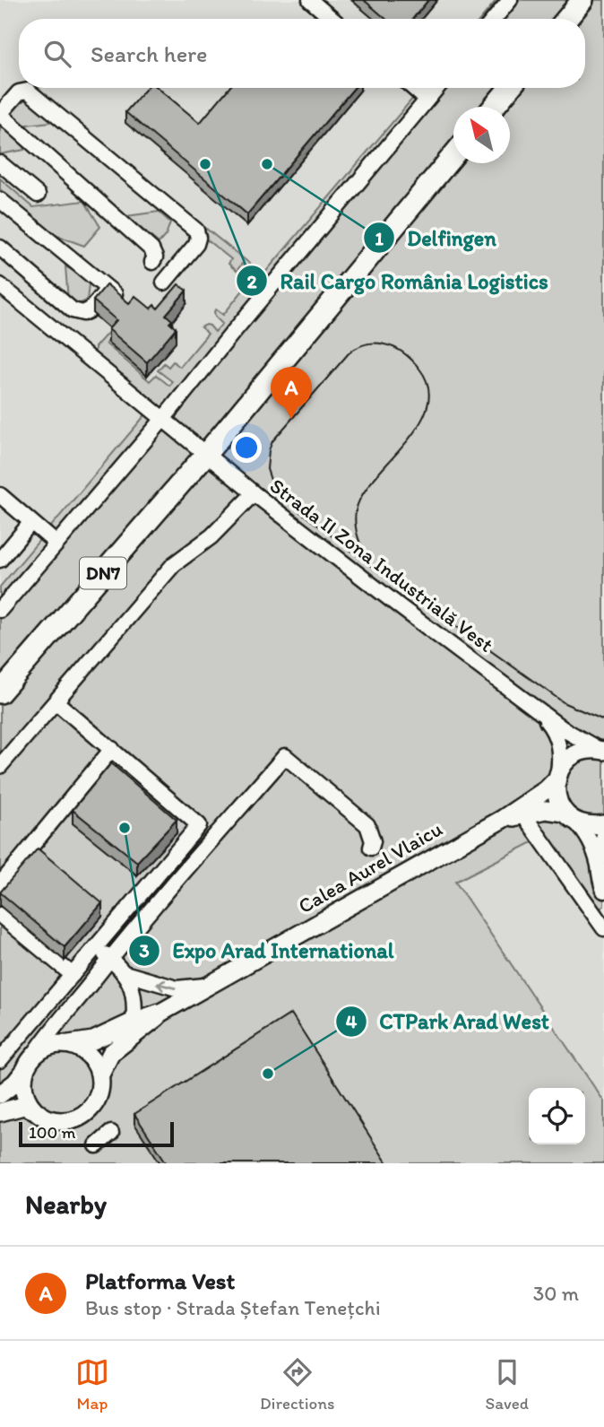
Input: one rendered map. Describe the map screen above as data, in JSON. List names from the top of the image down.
{
  "streets": {
    "highway": ["DN7"],
    "main road": ["Calea Aurel Vlaicu"],
    "street": ["Strada II Zona Industrială Vest"]
  },
  "crossings": [
    ["Strada II Zona Industrială Vest", "DN7"],
    ["Strada II Zona Industrială Vest", "Calea Aurel Vlaicu"]
  ],
  "places": [
    "Rail Cargo România Logistics",
    "Delfingen",
    "Expo Arad International",
    "CTPark Arad West"
  ],
  "scale_bar": "100 m",
  "north": "top left",
  "page": {
    "search": "Search here",
    "pins": "A",
    "scale": "100 m",
    "heading": "Nearby",
    "list": [
      {
        "mark": "A",
        "name": "Platforma Vest",
        "note": "Bus stop · Strada Ștefan Tenețchi",
        "value": "30 m"
      }
    ],
    "nav": ["Map", "Directions", "Saved"]
  }
}
